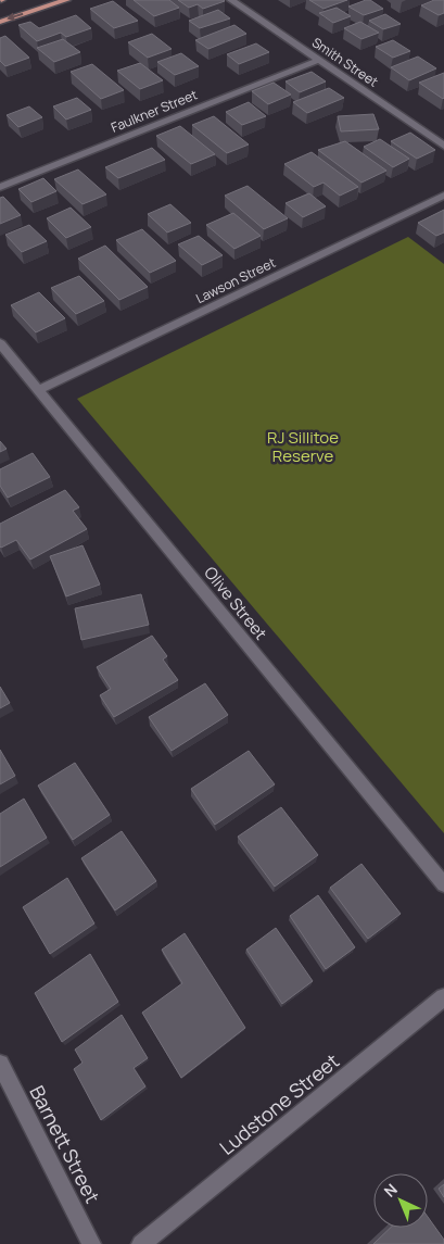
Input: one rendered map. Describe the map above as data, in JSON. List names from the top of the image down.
{
  "streets": {
    "street": [
      "Smith Street",
      "Faulkner Street",
      "Lawson Street",
      "Olive Street",
      "Ludstone Street",
      "Barnett Street"
    ]
  },
  "crossings": [
    ["Smith Street", "Faulkner Street"],
    ["Lawson Street", "Olive Street"]
  ],
  "parks": ["RJ Sillitoe Reserve"],
  "north": "top left"
}
